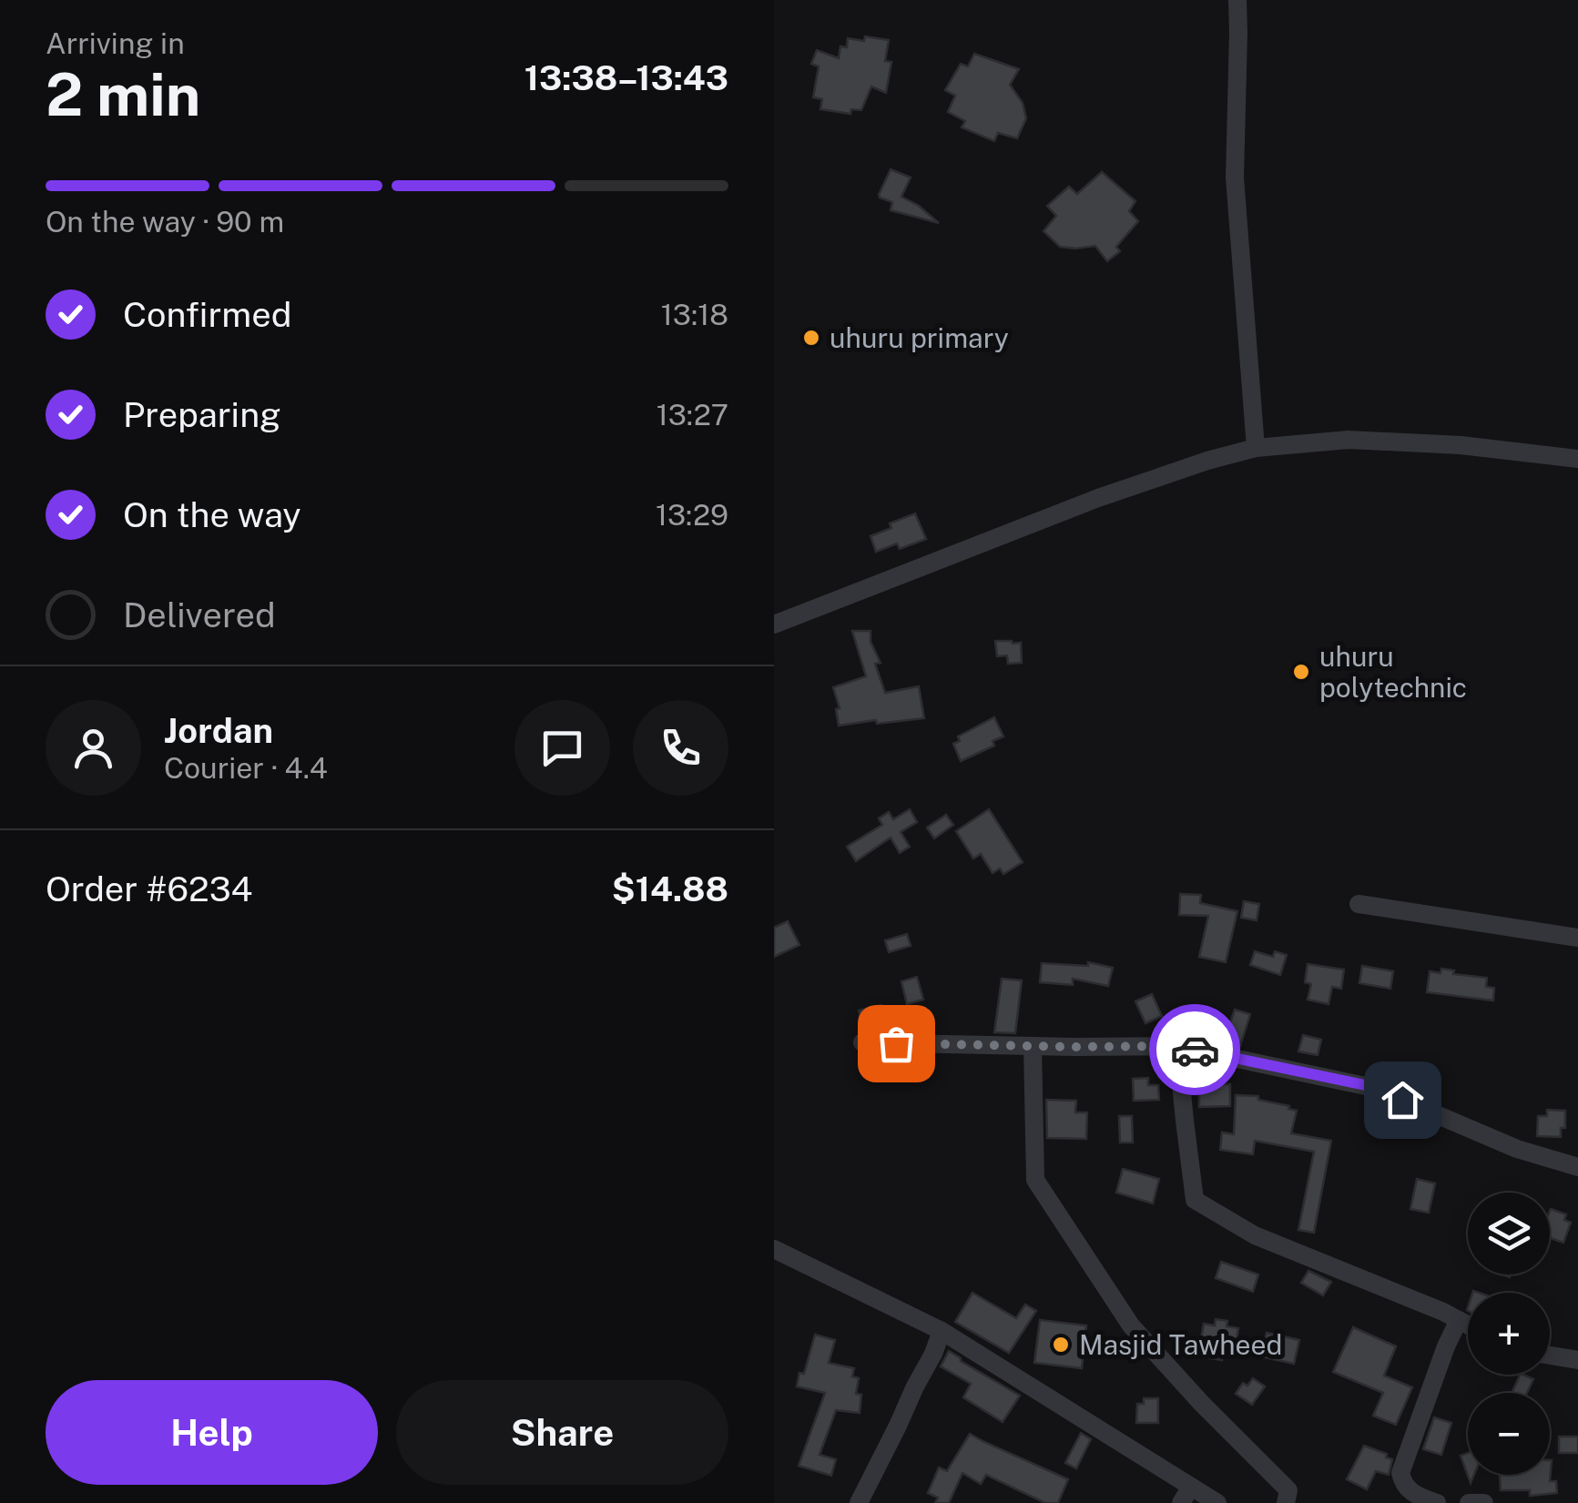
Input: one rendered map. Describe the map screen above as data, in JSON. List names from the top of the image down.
{
  "places": ["uhuru primary", "uhuru polytechnic", "Masjid Tawheed"],
  "page": {
    "heading": ["2 min", "Arriving in", "13:38–13:43"],
    "panel": [
      "Jordan",
      "Courier · 4.4",
      "Order #6234",
      "$14.88"
    ],
    "bar": "On the way · 90 m",
    "list": [
      ["Confirmed", "13:18"],
      ["Preparing", "13:27"],
      ["On the way", "13:29"],
      "Delivered"
    ],
    "map_buttons": ["+", "−"],
    "buttons": ["Help", "Share"]
  }
}
